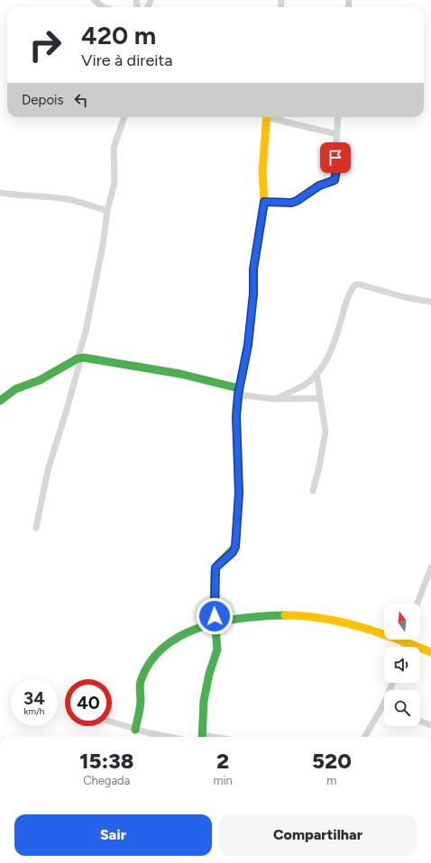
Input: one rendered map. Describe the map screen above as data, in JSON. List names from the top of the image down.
{
  "north": "top",
  "page": {
    "turn": ["420 m", "Vire à direita"],
    "then": "Depois",
    "speed": "34 km/h",
    "limit": "40",
    "eta": [
      "15:38",
      "Chegada",
      "2",
      "min",
      "520",
      "m"
    ],
    "buttons": ["Sair", "Compartilhar"]
  }
}
